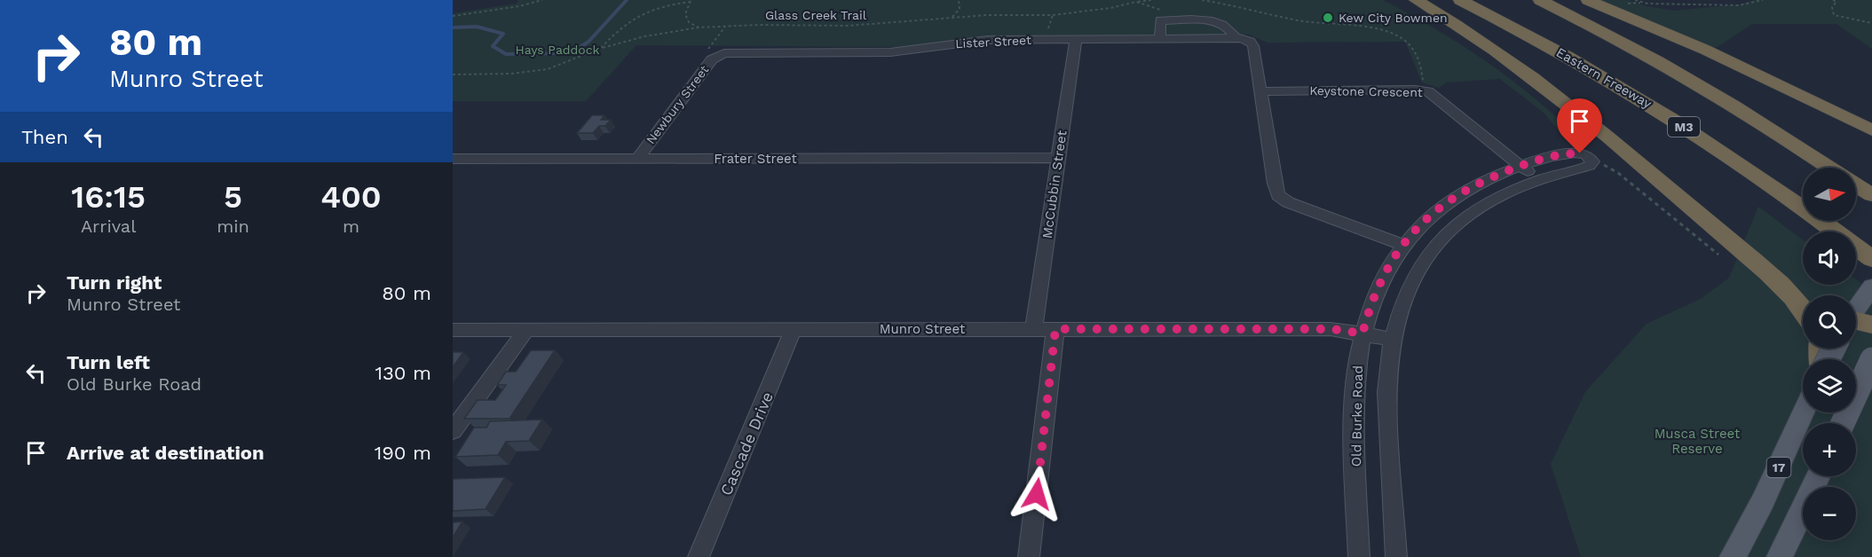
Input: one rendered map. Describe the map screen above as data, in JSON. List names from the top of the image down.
{
  "streets": {
    "highway": ["Eastern Freeway", "M3"],
    "main road": ["17"],
    "street": [
      "Lister Street",
      "Keystone Crescent",
      "Newbury Street",
      "Frater Street",
      "McCubbin Street",
      "Munro Street",
      "Old Burke Road",
      "Cascade Drive"
    ],
    "path": ["Glass Creek Trail"]
  },
  "crossings": [
    ["Lister Street", "Newbury Street"],
    ["Lister Street", "McCubbin Street"],
    ["Keystone Crescent", "Old Burke Road"],
    ["Newbury Street", "Frater Street"],
    ["Frater Street", "McCubbin Street"],
    ["McCubbin Street", "Munro Street"],
    ["Munro Street", "Old Burke Road"],
    ["Munro Street", "Cascade Drive"]
  ],
  "parks": ["Hays Paddock", "Musca Street Reserve"],
  "places": ["Kew City Bowmen"],
  "north": "right",
  "page": {
    "turn": ["80 m", "Munro Street"],
    "then": "Then",
    "eta": [
      "16:15",
      "Arrival",
      "5",
      "min",
      "400",
      "m"
    ],
    "map_buttons": ["+", "−"],
    "list": [
      {
        "name": "Turn right",
        "note": "Munro Street",
        "value": "80 m"
      },
      {
        "name": "Turn left",
        "note": "Old Burke Road",
        "value": "130 m"
      },
      {
        "name": "Arrive at destination",
        "value": "190 m"
      }
    ]
  }
}
